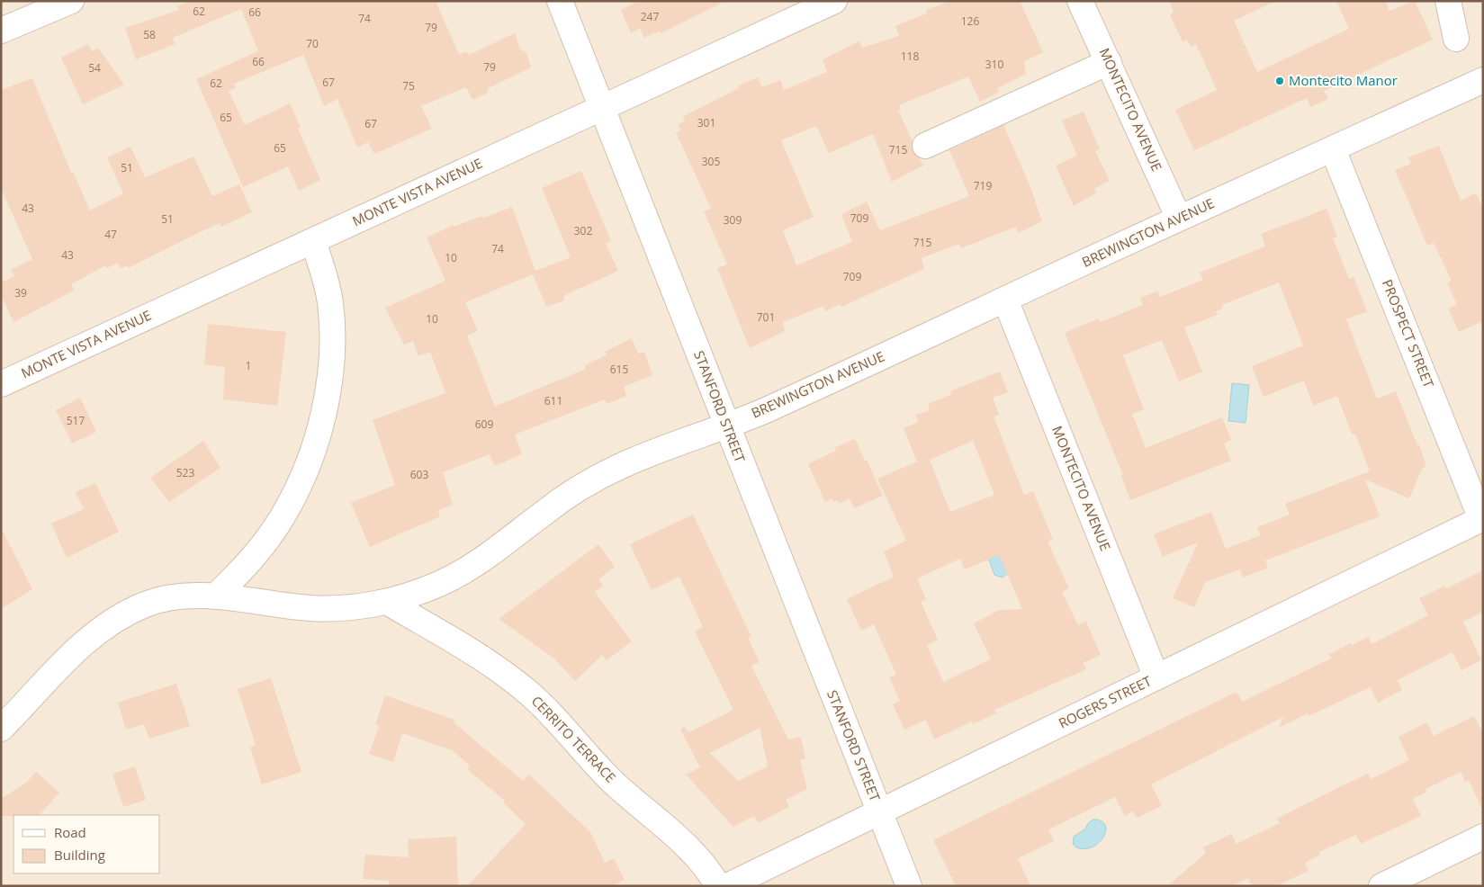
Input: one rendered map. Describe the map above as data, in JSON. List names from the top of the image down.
{
  "streets": {
    "street": [
      "MONTECITO AVENUE",
      "MONTE VISTA AVENUE",
      "BREWINGTON AVENUE",
      "PROSPECT STREET",
      "STANFORD STREET",
      "ROGERS STREET",
      "CERRITO TERRACE"
    ]
  },
  "crossings": [
    ["MONTECITO AVENUE", "BREWINGTON AVENUE"],
    ["MONTECITO AVENUE", "ROGERS STREET"],
    ["MONTE VISTA AVENUE", "STANFORD STREET"],
    ["BREWINGTON AVENUE", "PROSPECT STREET"],
    ["BREWINGTON AVENUE", "STANFORD STREET"],
    ["BREWINGTON AVENUE", "CERRITO TERRACE"],
    ["PROSPECT STREET", "ROGERS STREET"],
    ["STANFORD STREET", "ROGERS STREET"]
  ],
  "places": ["Montecito Manor"],
  "house_numbers": [
    "62",
    "66",
    "247",
    "74",
    "126",
    "79",
    "58",
    "70",
    "118",
    "66",
    "310",
    "79",
    "54",
    "67",
    "62",
    "75",
    "65",
    "301",
    "67",
    "65",
    "715",
    "305",
    "51",
    "719",
    "43",
    "709",
    "51",
    "309",
    "302",
    "47",
    "715",
    "74",
    "43",
    "10",
    "709",
    "39",
    "701",
    "10",
    "1",
    "615",
    "611",
    "517",
    "609",
    "523",
    "603"
  ],
  "legend": ["Road", "Building"]
}
